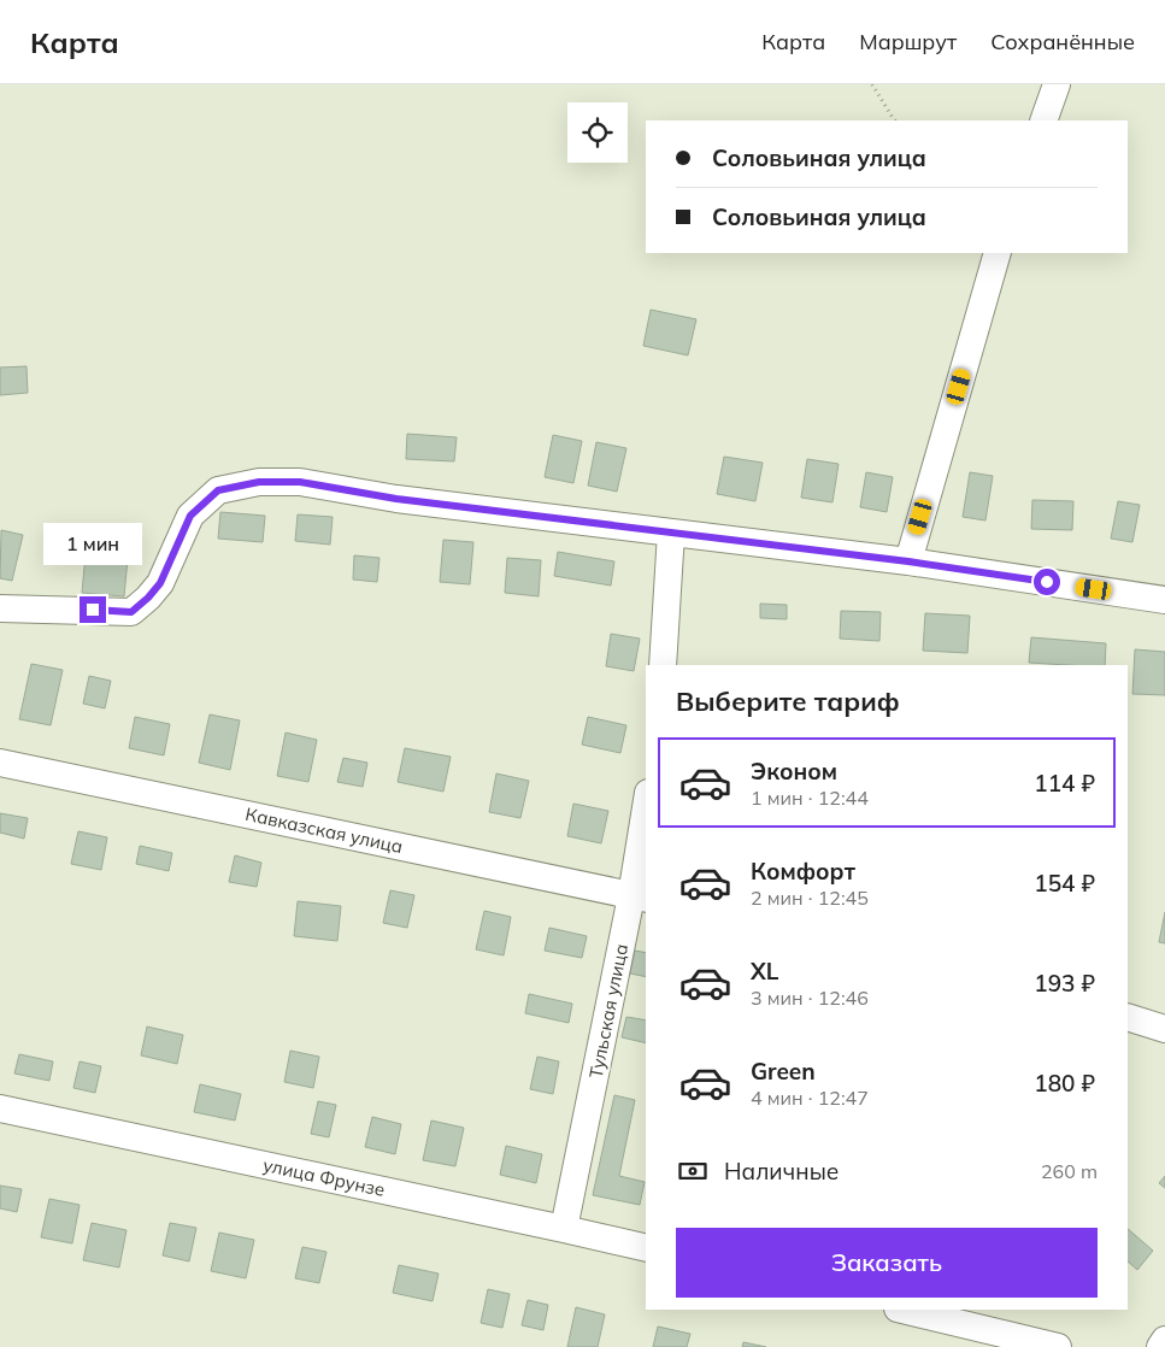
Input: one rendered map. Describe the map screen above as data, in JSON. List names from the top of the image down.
{
  "streets": {
    "street": ["Кавказская улица", "Тульская улица", "улица Фрунзе"]
  },
  "crossings": [
    ["Кавказская улица", "Тульская улица"],
    ["Тульская улица", "улица Фрунзе"]
  ],
  "page": {
    "header": "Карта",
    "nav": ["Карта", "Маршрут", "Сохранённые"],
    "banner": ["Соловьиная улица", "Соловьиная улица"],
    "bubble": "1 мин",
    "heading": "Выберите тариф",
    "list": [
      {
        "name": "Эконом",
        "note": "1 мин · 12:44",
        "value": "114 ₽"
      },
      {
        "name": "Комфорт",
        "note": "2 мин · 12:45",
        "value": "154 ₽"
      },
      {
        "name": "XL",
        "note": "3 мин · 12:46",
        "value": "193 ₽"
      },
      {
        "name": "Green",
        "note": "4 мин · 12:47",
        "value": "180 ₽"
      }
    ],
    "pay": ["Наличные", "260 m"],
    "buttons": "Заказать"
  }
}
